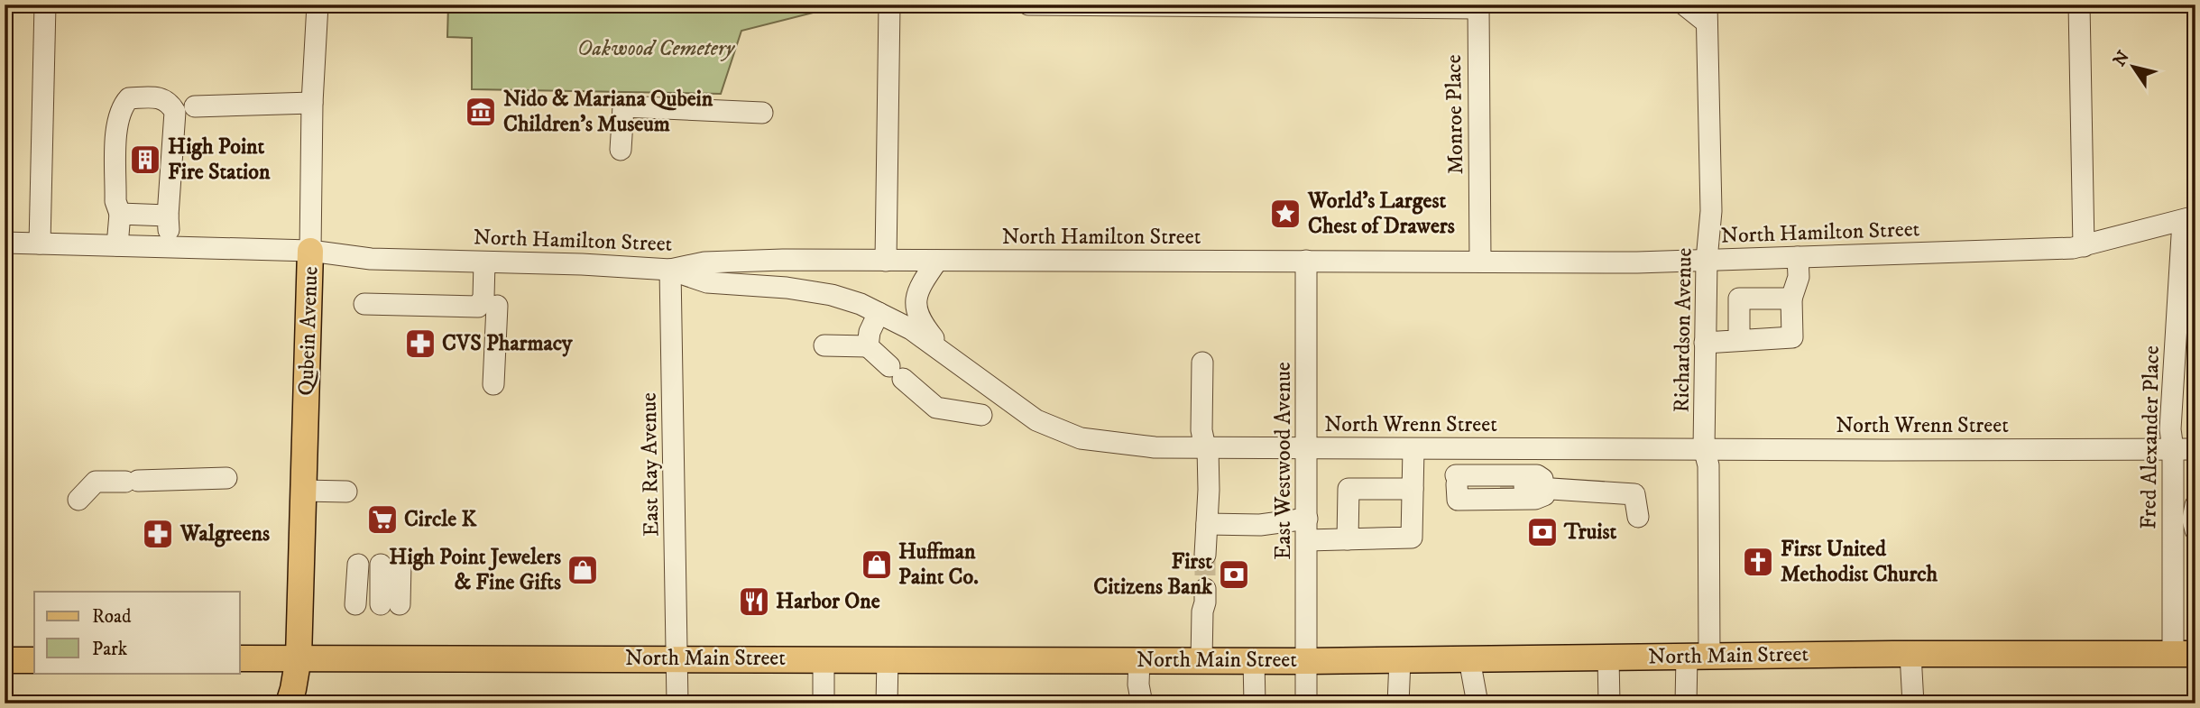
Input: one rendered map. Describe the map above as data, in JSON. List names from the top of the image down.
{
  "streets": {
    "main road": ["Qubein Avenue", "North Main Street"],
    "street": [
      "Monroe Place",
      "North Hamilton Street",
      "Richardson Avenue",
      "North Wrenn Street",
      "Fred Alexander Place",
      "East Westwood Avenue",
      "East Ray Avenue"
    ]
  },
  "crossings": [
    ["Monroe Place", "North Hamilton Street"],
    ["North Hamilton Street", "Richardson Avenue"],
    ["North Hamilton Street", "Qubein Avenue"],
    ["North Hamilton Street", "North Wrenn Street"],
    ["North Hamilton Street", "Fred Alexander Place"],
    ["North Hamilton Street", "East Westwood Avenue"],
    ["North Hamilton Street", "East Ray Avenue"],
    ["Richardson Avenue", "North Wrenn Street"],
    ["Richardson Avenue", "North Main Street"],
    ["Qubein Avenue", "North Main Street"],
    ["North Wrenn Street", "Fred Alexander Place"],
    ["North Wrenn Street", "East Westwood Avenue"],
    ["North Wrenn Street", "East Ray Avenue"],
    ["Fred Alexander Place", "North Main Street"],
    ["East Westwood Avenue", "North Main Street"],
    ["East Ray Avenue", "North Main Street"]
  ],
  "parks": ["Oakwood Cemetery"],
  "places": {
    "museum": ["Nido & Mariana Qubein Children's Museum"],
    "building": ["High Point Fire Station"],
    "place": ["World's Largest Chest of Drawers"],
    "pharmacy": ["CVS Pharmacy", "Walgreens"],
    "supermarket": ["Circle K"],
    "bank": ["Truist", "First Citizens Bank"],
    "church": ["First United Methodist Church"],
    "shop": ["Huffman Paint Co.", "High Point Jewelers & Fine Gifts"],
    "restaurant": ["Harbor One"]
  },
  "legend": ["Road", "Park"],
  "north": "top left"
}
